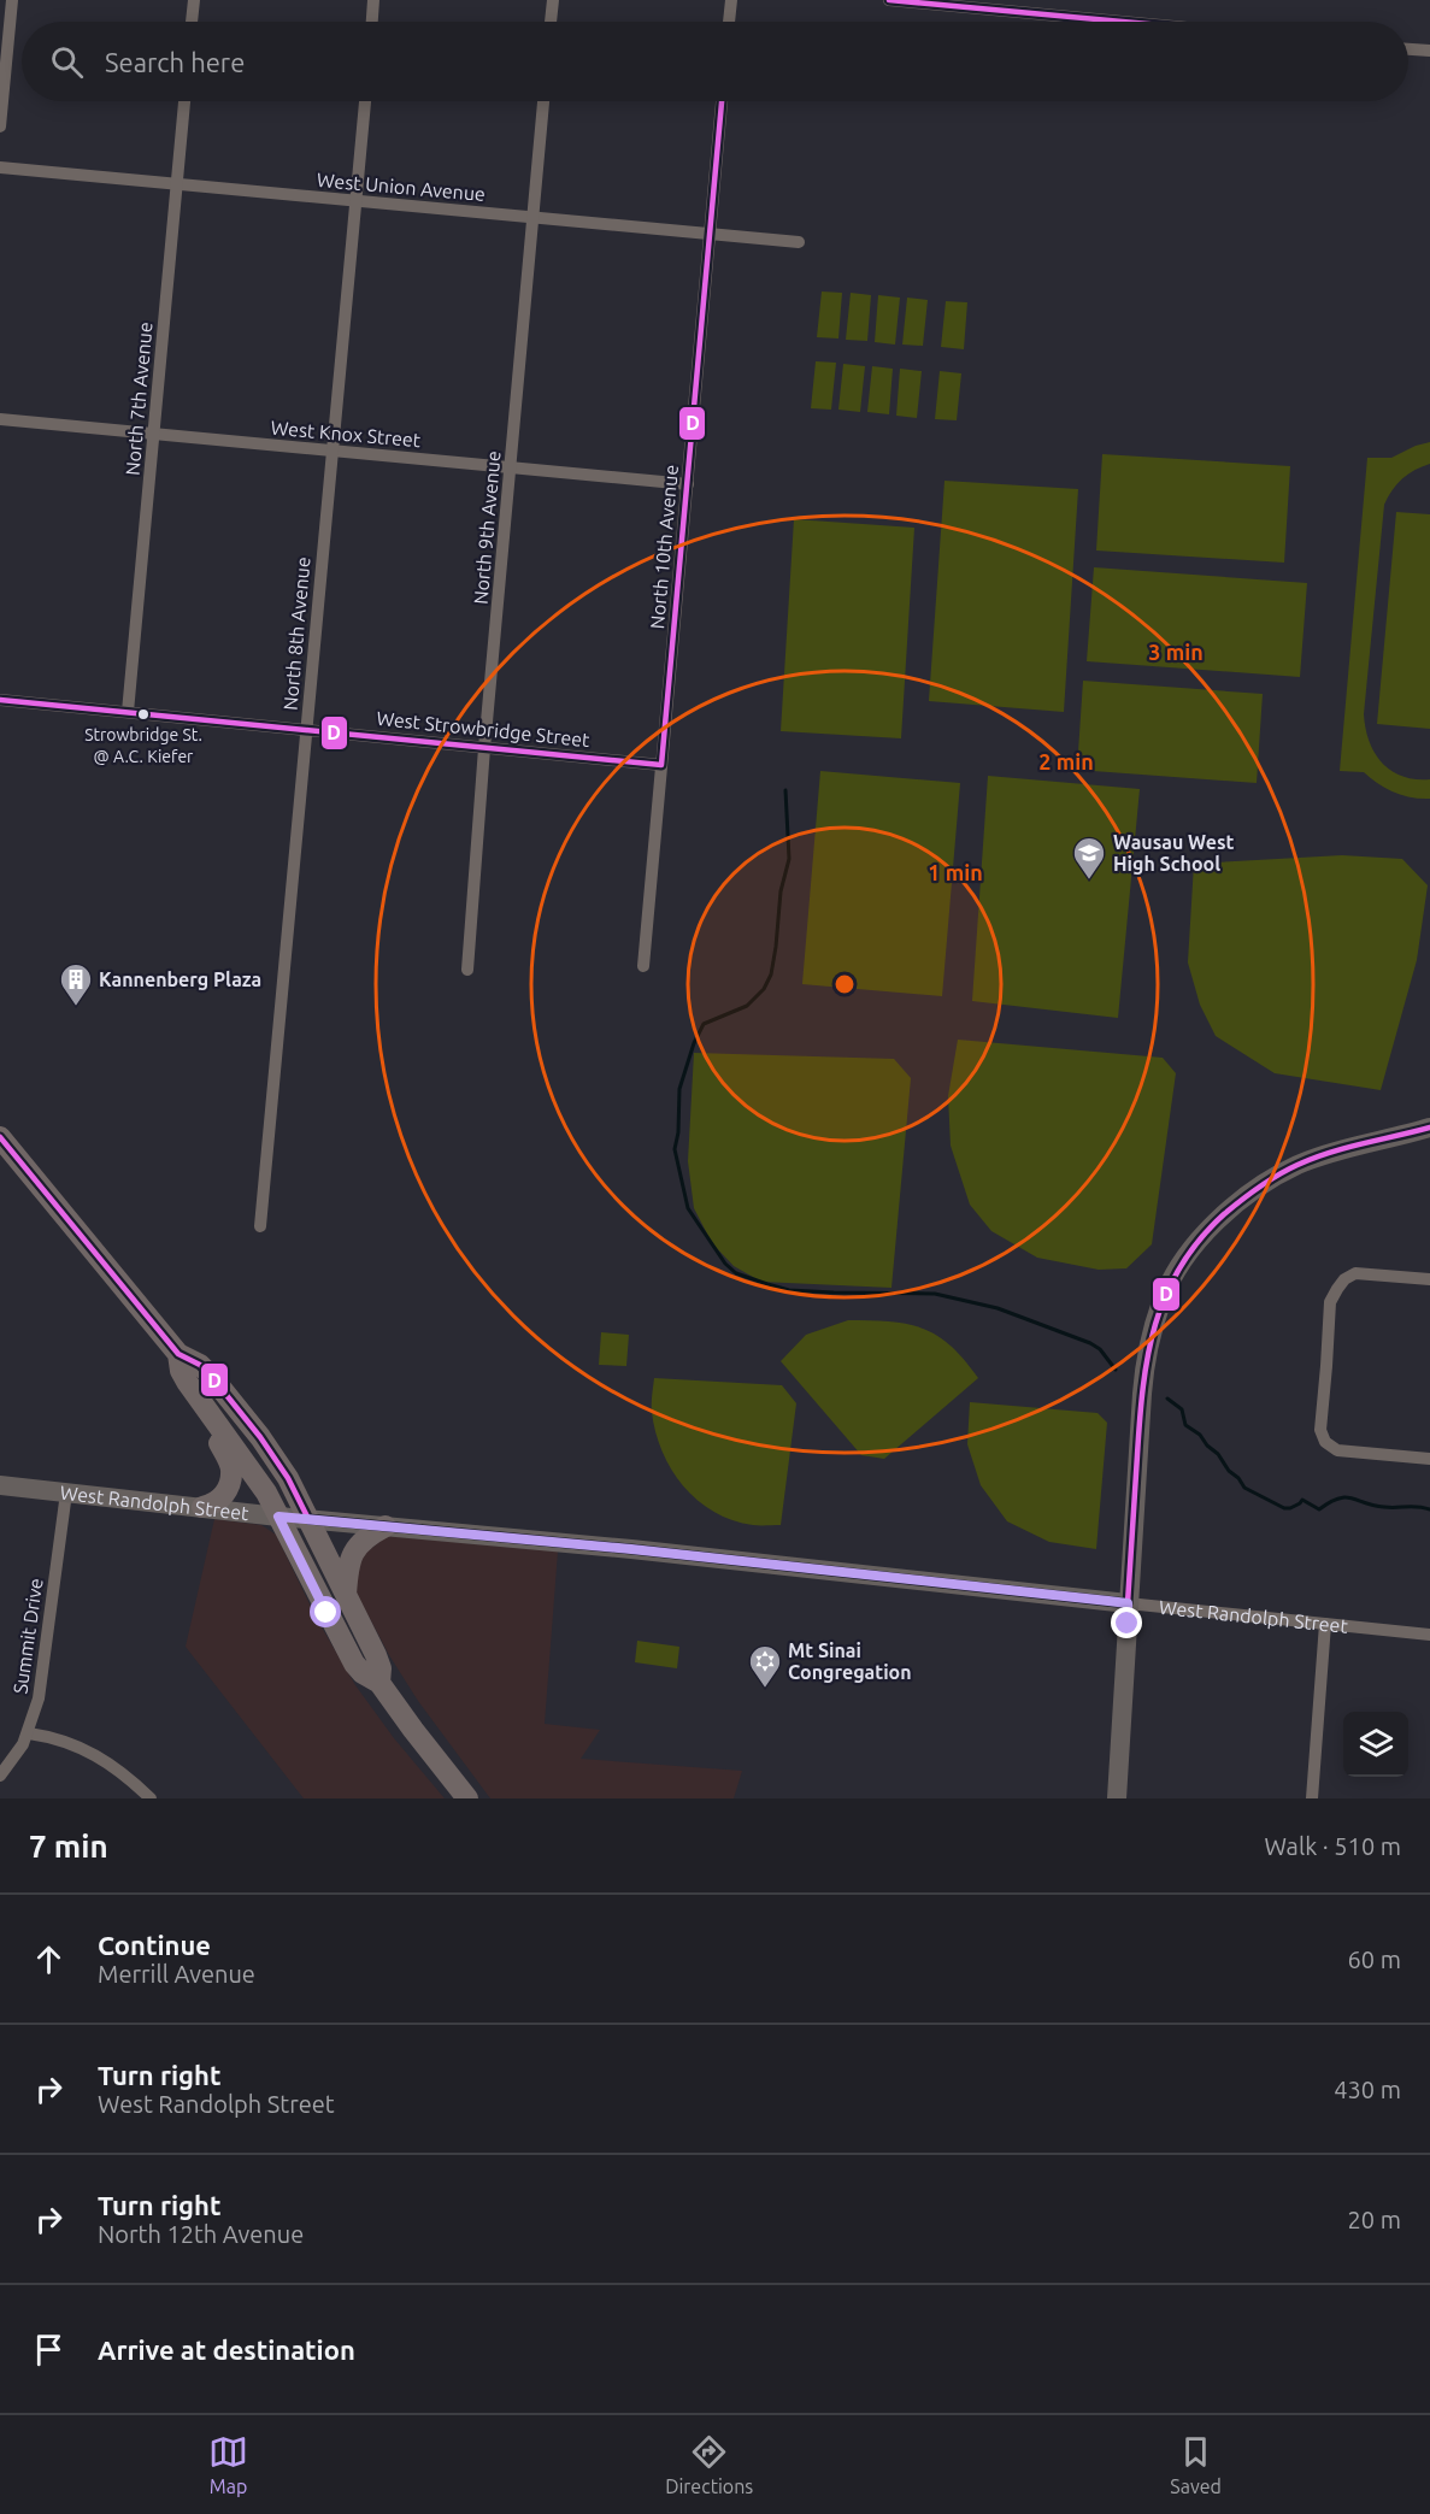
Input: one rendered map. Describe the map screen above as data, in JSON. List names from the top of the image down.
{
  "streets": {
    "street": [
      "West Union Avenue",
      "North 7th Avenue",
      "West Knox Street",
      "North 9th Avenue",
      "North 10th Avenue",
      "North 8th Avenue",
      "West Strowbridge Street",
      "West Randolph Street",
      "Summit Drive"
    ]
  },
  "crossings": [
    ["West Union Avenue", "North 7th Avenue"],
    ["West Union Avenue", "North 9th Avenue"],
    ["West Union Avenue", "North 10th Avenue"],
    ["West Union Avenue", "North 8th Avenue"],
    ["North 7th Avenue", "West Knox Street"],
    ["North 7th Avenue", "West Strowbridge Street"],
    ["West Knox Street", "North 9th Avenue"],
    ["West Knox Street", "North 10th Avenue"],
    ["West Knox Street", "North 8th Avenue"],
    ["North 9th Avenue", "West Strowbridge Street"],
    ["North 10th Avenue", "West Strowbridge Street"],
    ["North 8th Avenue", "West Strowbridge Street"],
    ["West Randolph Street", "Summit Drive"]
  ],
  "places": {
    "other": ["Strowbridge St. @ A.C. Kiefer"],
    "school or university": ["Wausau West High School"],
    "building": ["Kannenberg Plaza"],
    "synagogue": ["Mt Sinai Congregation"]
  },
  "lines": ["transit line D"],
  "page": {
    "search": "Search here",
    "heading": ["7 min", "Walk · 510 m"],
    "list": [
      ["Continue", "Merrill Avenue", "60 m"],
      ["Turn right", "West Randolph Street", "430 m"],
      ["Turn right", "North 12th Avenue", "20 m"],
      "Arrive at destination"
    ],
    "nav": ["Map", "Directions", "Saved"]
  },
  "rings": ["3 min", "2 min", "1 min"]
}
